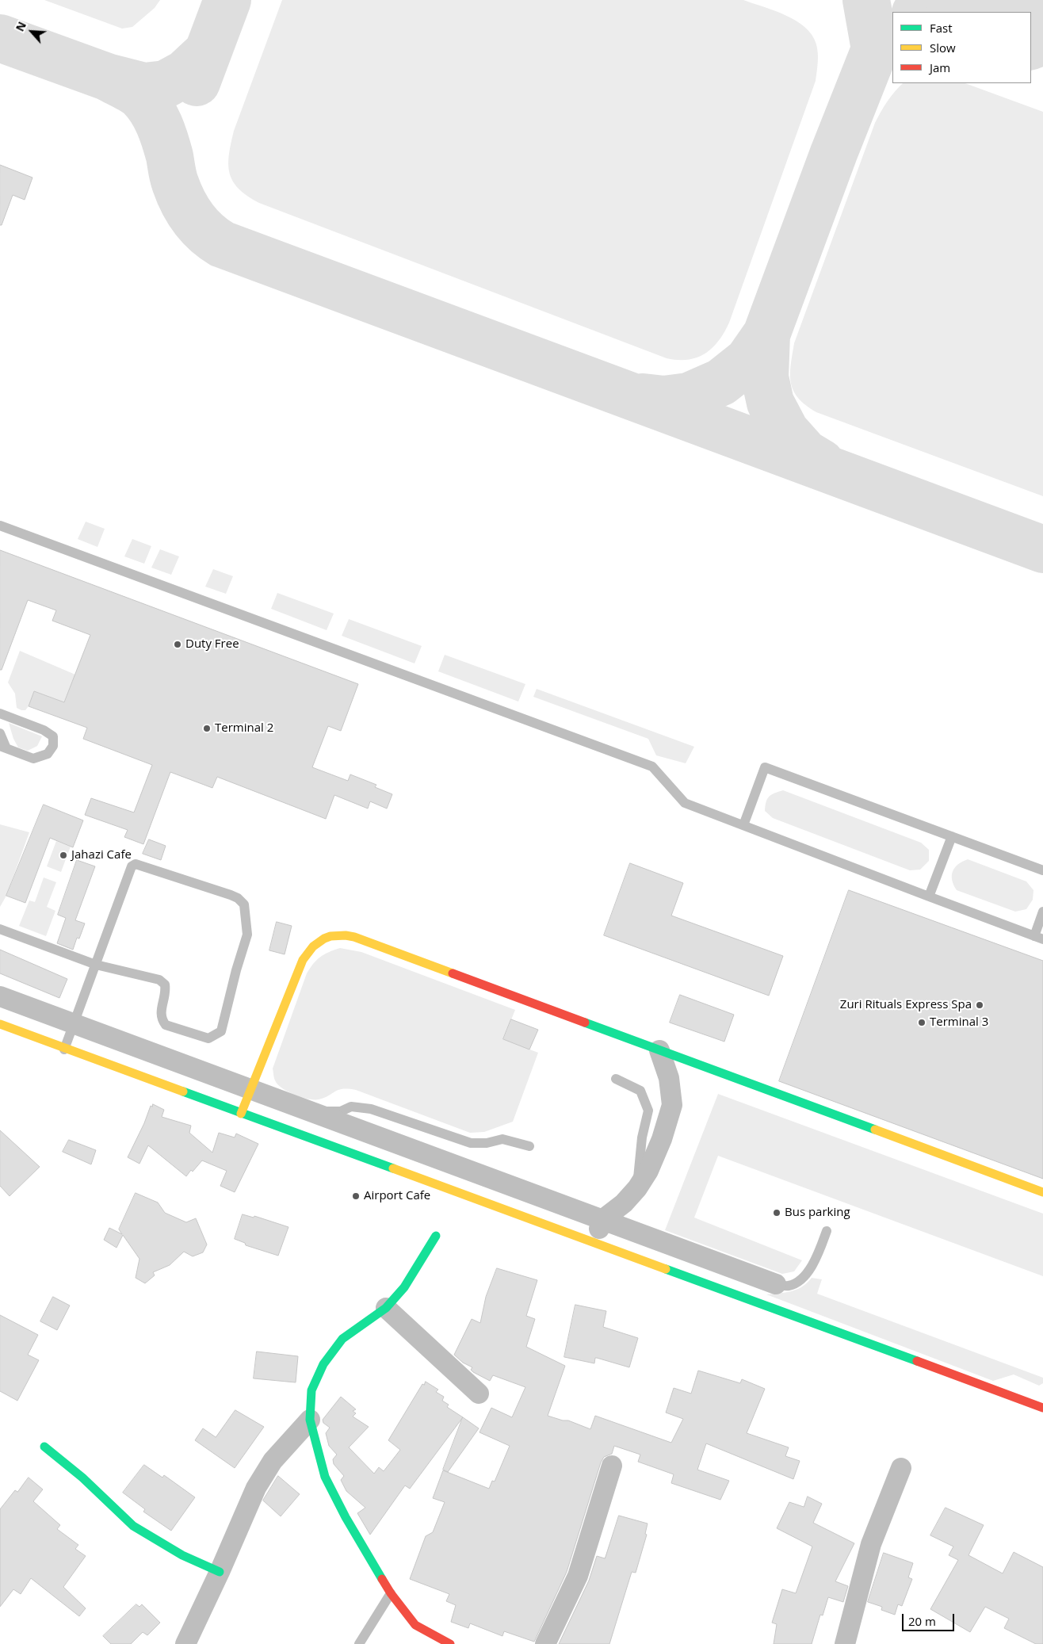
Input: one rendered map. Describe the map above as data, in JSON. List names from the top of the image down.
{
  "places": [
    "Duty Free",
    "Terminal 2",
    "Jahazi Cafe",
    "Zuri Rituals Express Spa",
    "Terminal 3",
    "Airport Cafe",
    "Bus parking"
  ],
  "legend": ["Fast", "Slow", "Jam"],
  "scale_bar": "20 m",
  "north": "top left"
}
